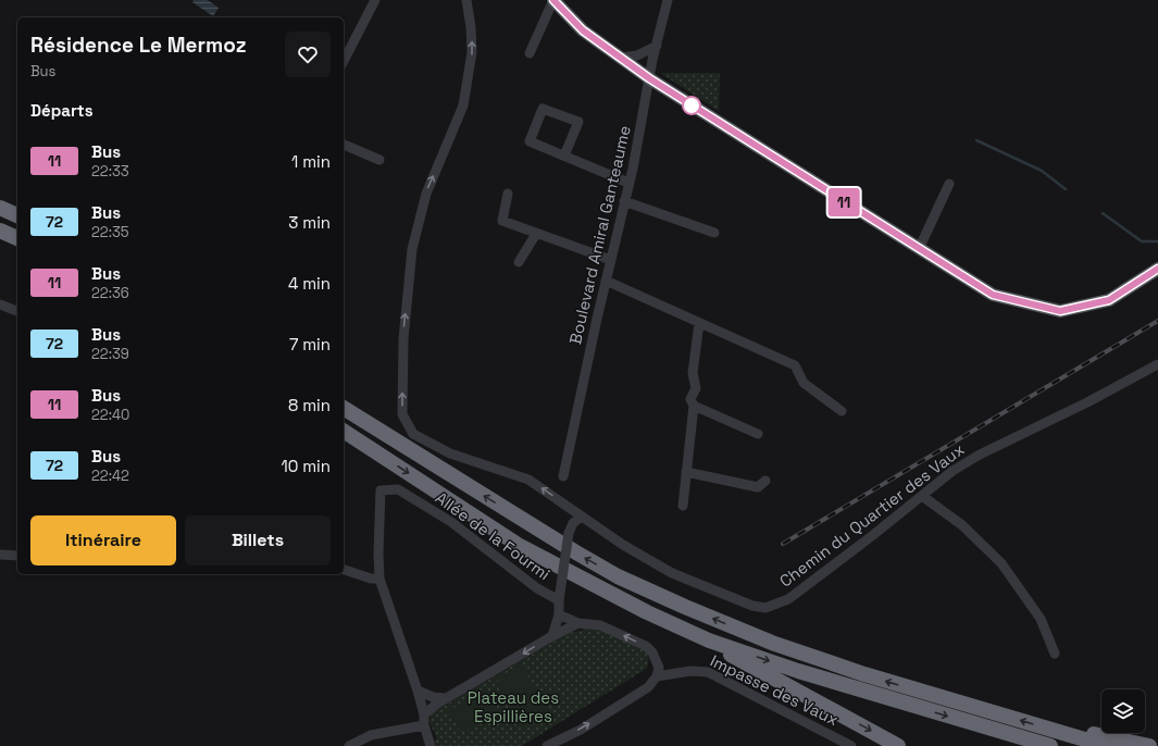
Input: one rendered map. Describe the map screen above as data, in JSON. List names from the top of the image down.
{
  "streets": {
    "street": [
      "Boulevard Amiral Ganteaume",
      "Chemin du Quartier des Vaux",
      "Allée de la Fourmi",
      "Impasse des Vaux"
    ]
  },
  "one_way": ["Chemin du Quartier des Vaux"],
  "parks": ["Plateau des Espillières"],
  "lines": ["bus line 11"],
  "page": {
    "on_map": "11",
    "heading": [
      ["Résidence Le Mermoz", "Bus"],
      "Départs"
    ],
    "list": [
      {
        "mark": "11",
        "name": "Bus",
        "note": "22:33",
        "value": "1 min"
      },
      {
        "mark": "72",
        "name": "Bus",
        "note": "22:35",
        "value": "3 min"
      },
      {
        "mark": "11",
        "name": "Bus",
        "note": "22:36",
        "value": "4 min"
      },
      {
        "mark": "72",
        "name": "Bus",
        "note": "22:39",
        "value": "7 min"
      },
      {
        "mark": "11",
        "name": "Bus",
        "note": "22:40",
        "value": "8 min"
      },
      {
        "mark": "72",
        "name": "Bus",
        "note": "22:42",
        "value": "10 min"
      }
    ],
    "buttons": ["Itinéraire", "Billets"]
  }
}
